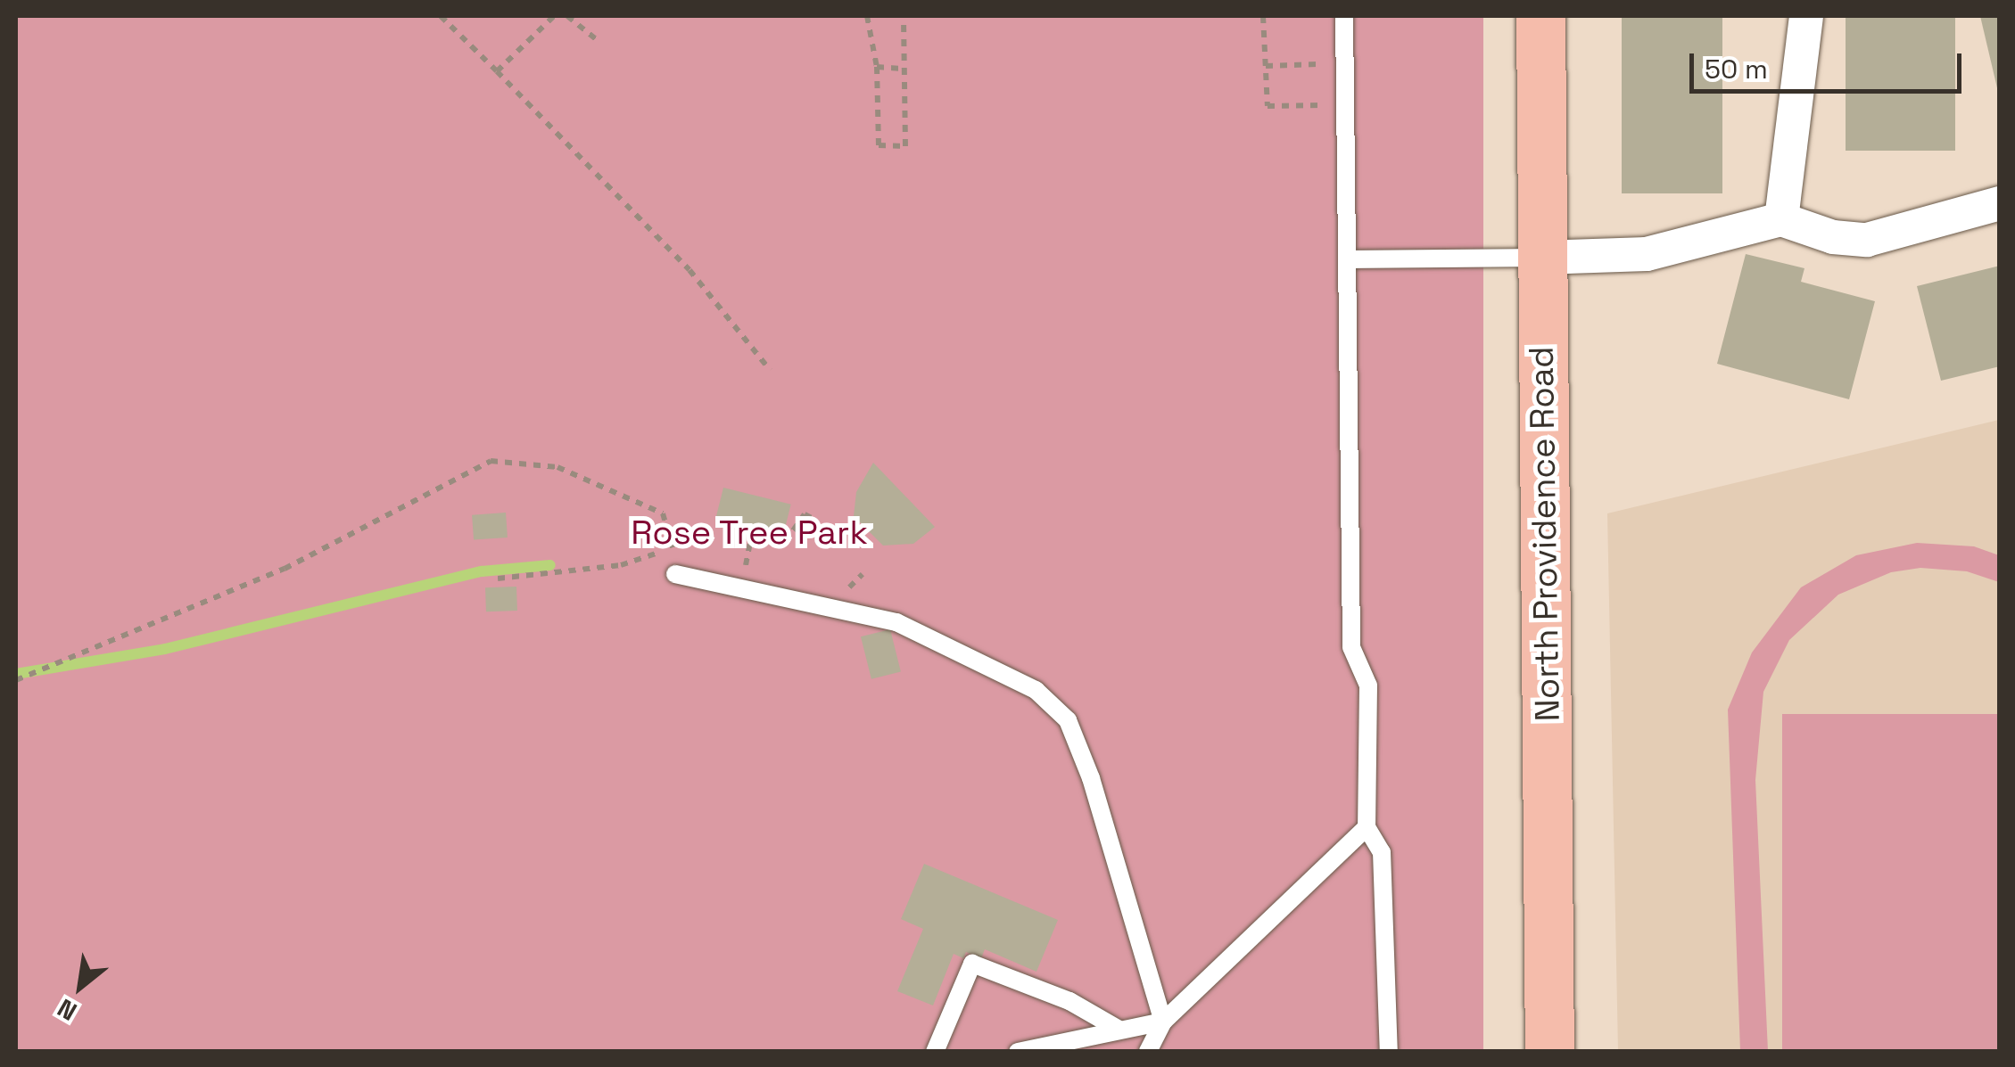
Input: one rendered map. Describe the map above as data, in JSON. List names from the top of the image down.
{
  "streets": {
    "main road": ["North Providence Road"]
  },
  "parks": ["Rose Tree Park"],
  "scale_bar": "50 m",
  "north": "bottom left"
}
